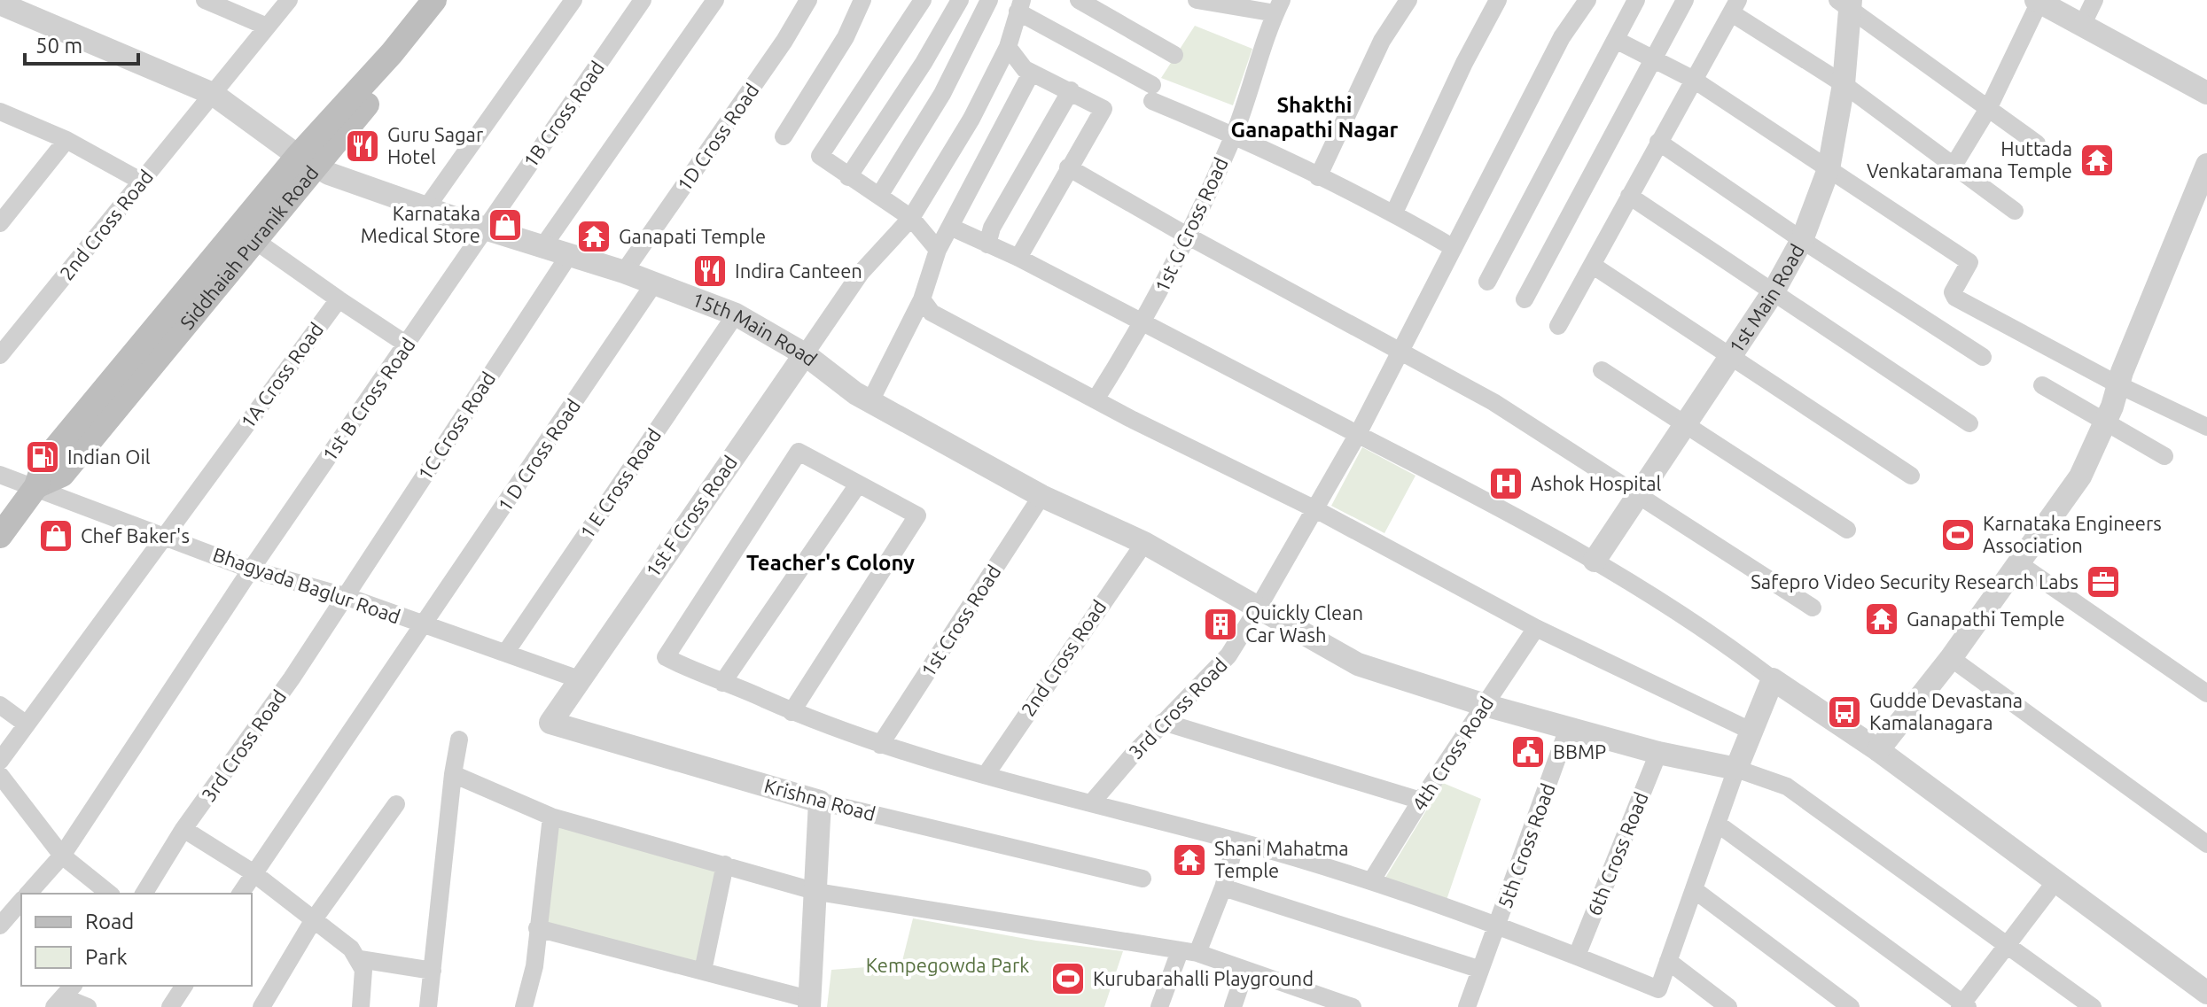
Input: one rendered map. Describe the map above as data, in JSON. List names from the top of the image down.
{
  "streets": {
    "main road": ["Siddhaiah Puranik Road"],
    "street": [
      "1B Cross Road",
      "1D Cross Road",
      "2nd Cross Road",
      "1st G Cross Road",
      "1st Main Road",
      "15th Main Road",
      "1A Cross Road",
      "1st B Cross Road",
      "1C Cross Road",
      "1 D Cross Road",
      "1 E Cross Road",
      "1st F Cross Road",
      "Bhagyada Baglur Road",
      "1st Cross Road",
      "3rd Cross Road",
      "4th Cross Road",
      "Krishna Road",
      "5th Cross Road",
      "6th Cross Road"
    ]
  },
  "crossings": [
    ["1B Cross Road", "15th Main Road"],
    ["1B Cross Road", "1st B Cross Road"],
    ["1D Cross Road", "15th Main Road"],
    ["2nd Cross Road", "15th Main Road"],
    ["Siddhaiah Puranik Road", "15th Main Road"],
    ["Siddhaiah Puranik Road", "Bhagyada Baglur Road"],
    ["15th Main Road", "1st B Cross Road"],
    ["15th Main Road", "1C Cross Road"],
    ["15th Main Road", "1 D Cross Road"],
    ["15th Main Road", "1 E Cross Road"],
    ["15th Main Road", "1st F Cross Road"],
    ["15th Main Road", "1st Cross Road"],
    ["15th Main Road", "3rd Cross Road"],
    ["15th Main Road", "4th Cross Road"],
    ["15th Main Road", "5th Cross Road"],
    ["15th Main Road", "6th Cross Road"],
    ["1A Cross Road", "Bhagyada Baglur Road"],
    ["1st B Cross Road", "Bhagyada Baglur Road"],
    ["1C Cross Road", "Bhagyada Baglur Road"],
    ["1C Cross Road", "3rd Cross Road"],
    ["1 D Cross Road", "Bhagyada Baglur Road"],
    ["1 E Cross Road", "Bhagyada Baglur Road"],
    ["1st F Cross Road", "Bhagyada Baglur Road"],
    ["1st F Cross Road", "Krishna Road"],
    ["Bhagyada Baglur Road", "3rd Cross Road"],
    ["Bhagyada Baglur Road", "Krishna Road"]
  ],
  "districts": ["Shakthi Ganapathi Nagar", "Teacher's Colony"],
  "parks": ["Kempegowda Park"],
  "places": {
    "restaurant": ["Guru Sagar Hotel", "Indira Canteen"],
    "temple": [
      "Huttada Venkataramana Temple",
      "Ganapati Temple",
      "Ganapathi Temple",
      "Shani Mahatma Temple"
    ],
    "shop": ["Karnataka Medical Store", "Chef Baker's"],
    "fuel station": ["Indian Oil"],
    "hospital": ["Ashok Hospital"],
    "sports": ["Karnataka Engineers Association", "Kurubarahalli Playground"],
    "office": ["Safepro Video Security Research Labs"],
    "building": ["Quickly Clean Car Wash"],
    "bus stop": ["Gudde Devastana Kamalanagara"],
    "public building": ["BBMP"]
  },
  "legend": ["Road", "Park"],
  "scale_bar": "50 m"
}
